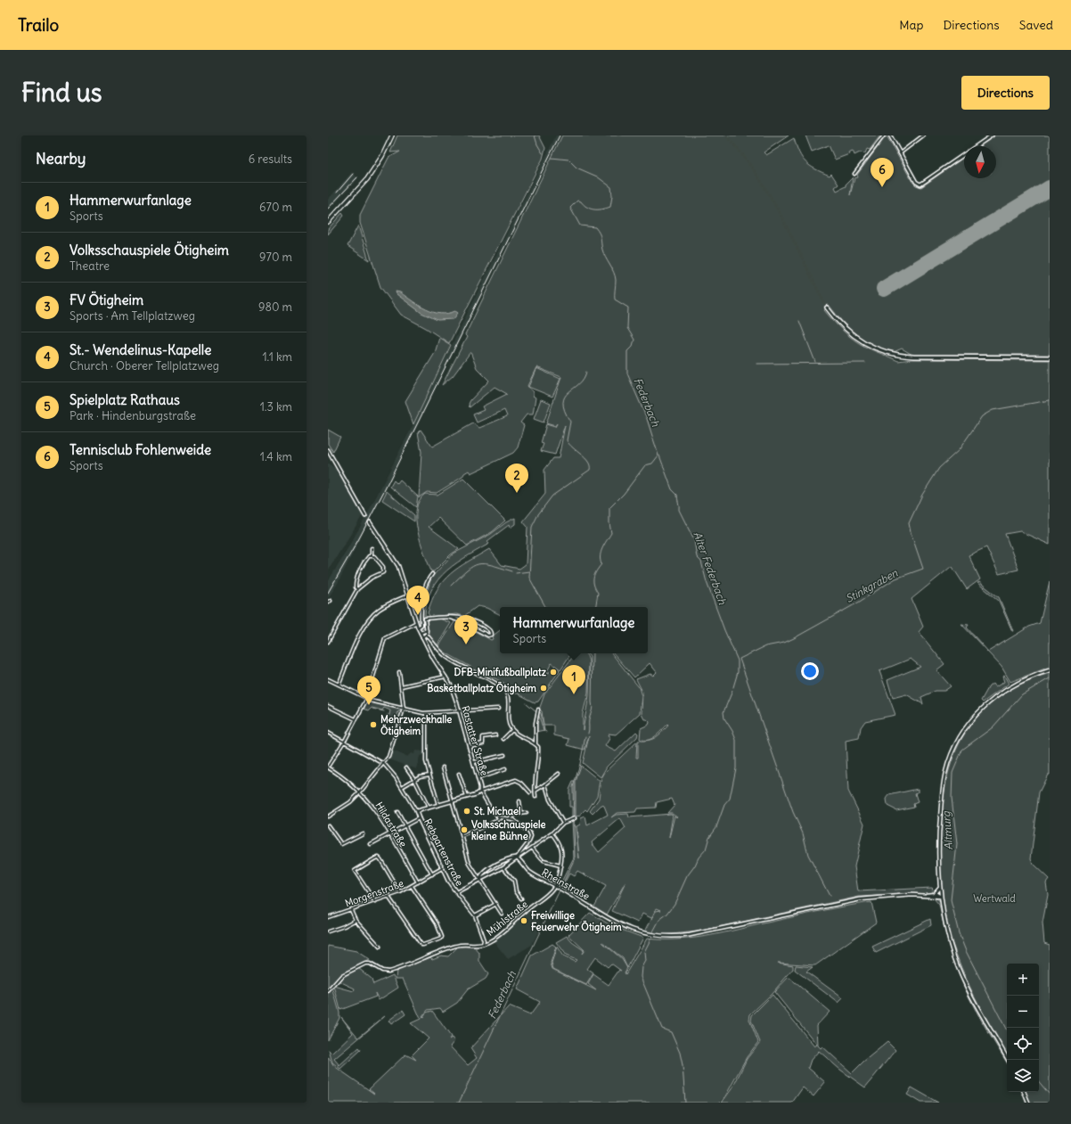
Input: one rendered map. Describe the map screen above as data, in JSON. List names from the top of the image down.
{
  "streets": {
    "street": [
      "Rastatter Straße",
      "Hildastraße",
      "Rebgartenstraße",
      "Rheinstraße",
      "Morgenstraße",
      "Mühlstraße"
    ]
  },
  "crossings": [
    ["Hildastraße", "Morgenstraße"],
    ["Rebgartenstraße", "Morgenstraße"],
    ["Rebgartenstraße", "Mühlstraße"],
    ["Rheinstraße", "Mühlstraße"]
  ],
  "water": [
    "Federbach",
    "Alter Federbach",
    "Stinkgraben",
    "Altmurg"
  ],
  "parks": ["Wertwald"],
  "places": [
    "DFB-Minifußballplatz",
    "Basketballplatz Ötigheim",
    "Mehrzweckhalle Ötigheim",
    "St. Michael",
    "Volksschauspiele kleine Bühne",
    "Freiwillige Feuerwehr Ötigheim"
  ],
  "north": "bottom",
  "page": {
    "header": "Trailo",
    "nav": ["Map", "Directions", "Saved"],
    "buttons": "Directions",
    "title": "Find us",
    "heading": ["Nearby", "6 results"],
    "pins": [
      "6",
      "2",
      "4",
      "3",
      "1",
      "5"
    ],
    "list": [
      {
        "mark": "1",
        "name": "Hammerwurfanlage",
        "note": "Sports",
        "value": "670 m"
      },
      {
        "mark": "2",
        "name": "Volksschauspiele Ötigheim",
        "note": "Theatre",
        "value": "970 m"
      },
      {
        "mark": "3",
        "name": "FV Ötigheim",
        "note": "Sports · Am Tellplatzweg",
        "value": "980 m"
      },
      {
        "mark": "4",
        "name": "St.- Wendelinus-Kapelle",
        "note": "Church · Oberer Tellplatzweg",
        "value": "1.1 km"
      },
      {
        "mark": "5",
        "name": "Spielplatz Rathaus",
        "note": "Park · Hindenburgstraße",
        "value": "1.3 km"
      },
      {
        "mark": "6",
        "name": "Tennisclub Fohlenweide",
        "note": "Sports",
        "value": "1.4 km"
      }
    ],
    "popup": ["Hammerwurfanlage", "Sports"],
    "map_buttons": ["+", "−"]
  }
}
